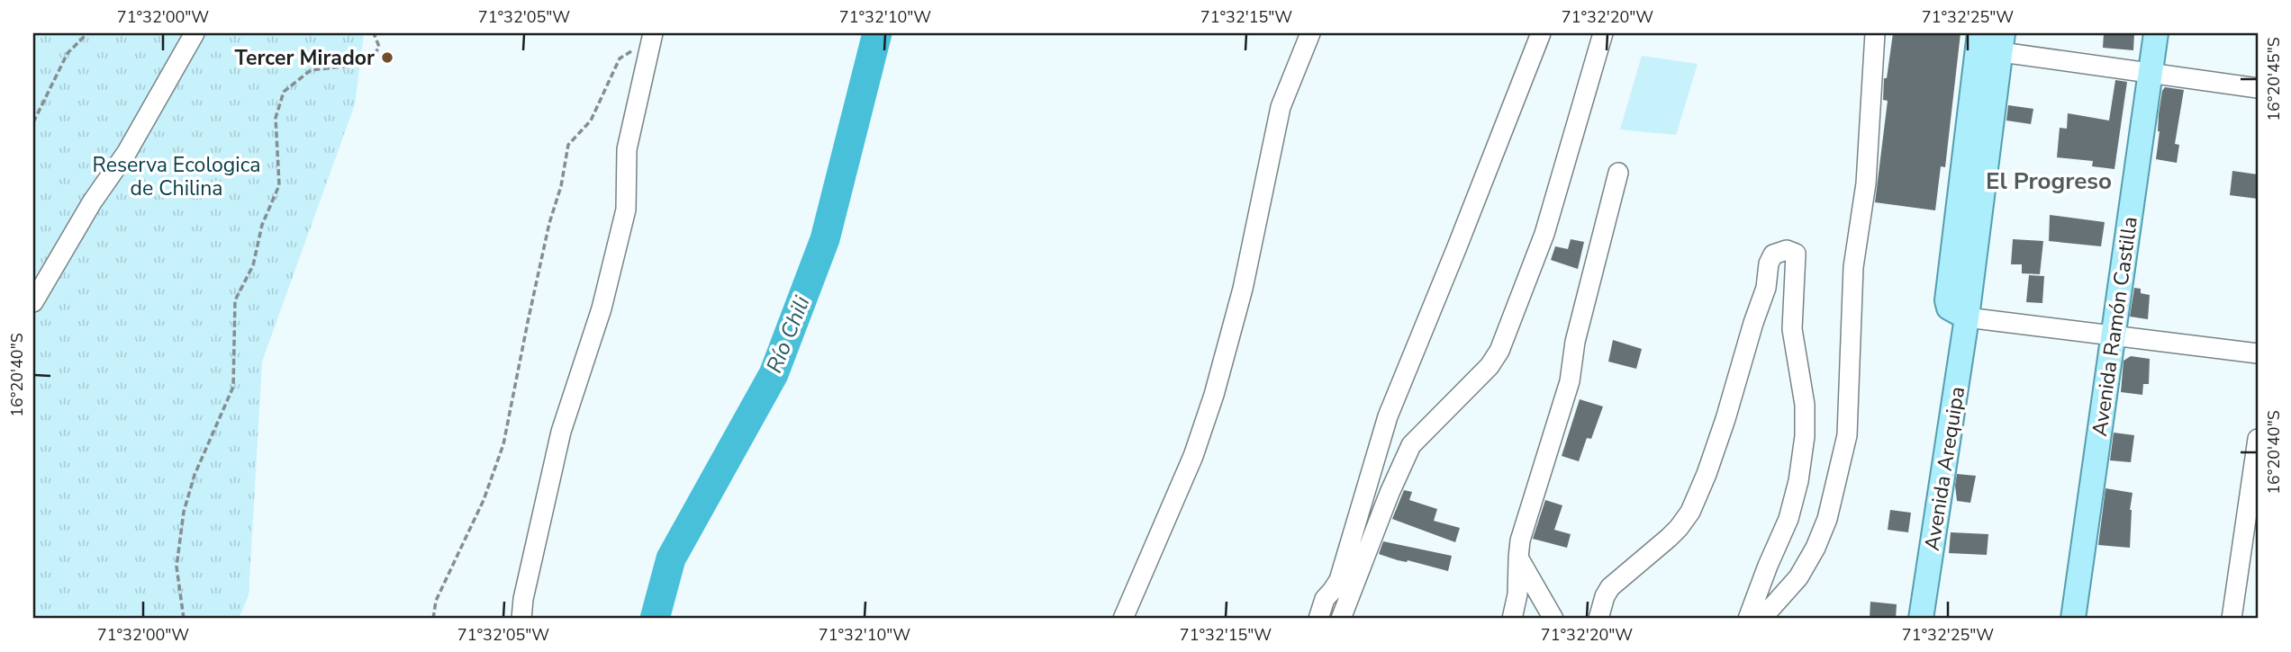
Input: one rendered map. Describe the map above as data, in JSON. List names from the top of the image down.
{
  "streets": {
    "main road": ["Avenida Ramón Castilla", "Avenida Arequipa"]
  },
  "districts": ["El Progreso"],
  "water": ["Río Chili"],
  "parks": ["Reserva Ecologica de Chilina"],
  "places": ["Tercer Mirador"],
  "coordinates": [
    "71°32'00\"W",
    "71°32'05\"W",
    "71°32'10\"W",
    "71°32'15\"W",
    "71°32'20\"W",
    "71°32'25\"W",
    "16°20'45\"S",
    "16°20'40\"S"
  ]
}
